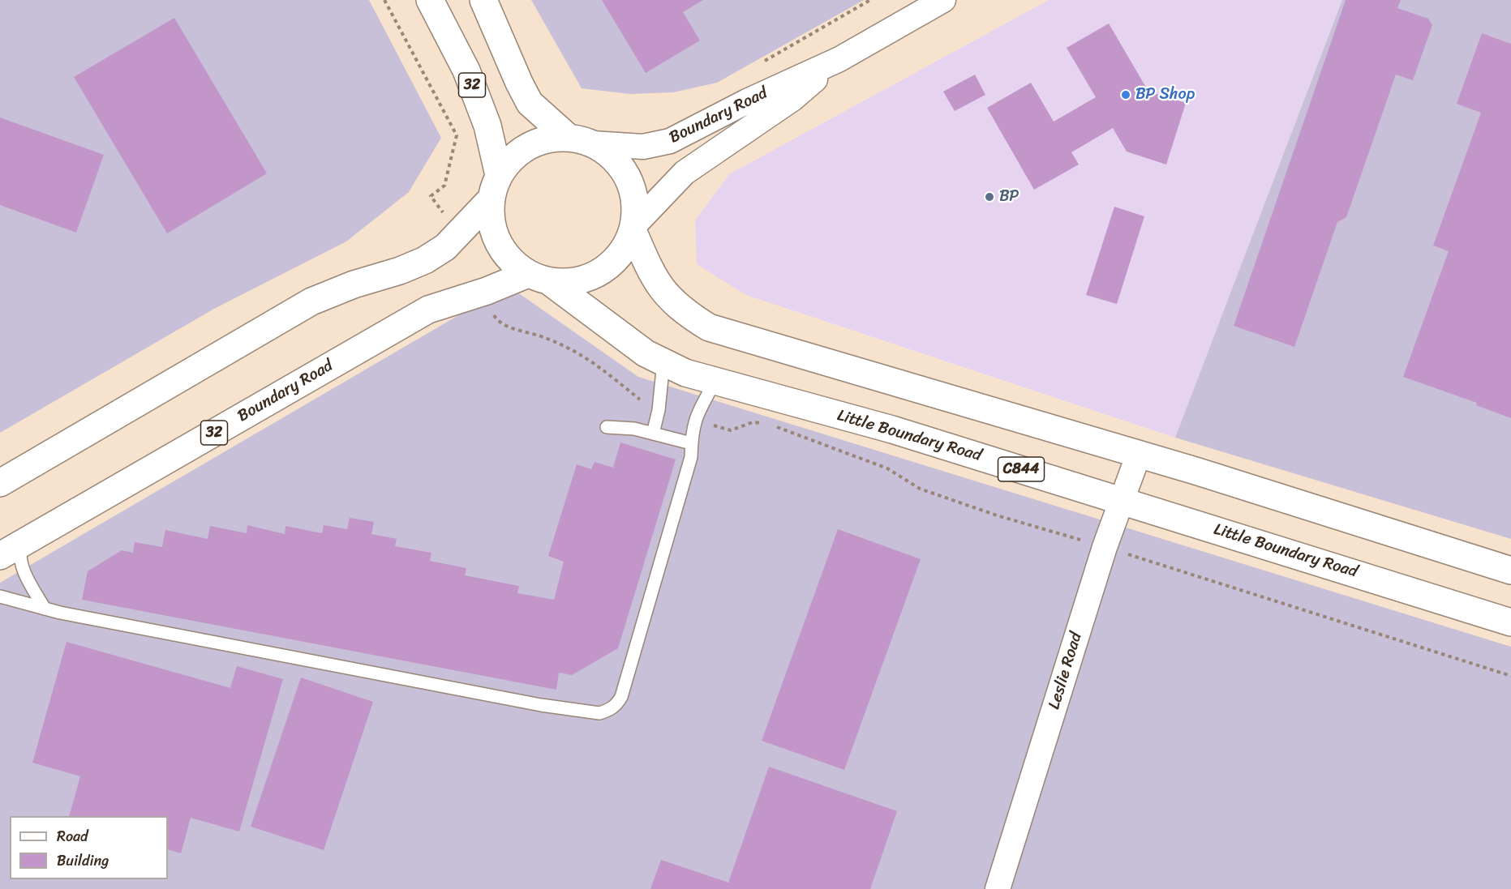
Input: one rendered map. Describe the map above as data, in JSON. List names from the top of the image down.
{
  "streets": {
    "main road": [
      "32",
      "Boundary Road",
      "Little Boundary Road",
      "C844"
    ],
    "street": ["Leslie Road"]
  },
  "crossings": [
    ["32", "Boundary Road"],
    ["32", "Little Boundary Road"],
    ["Boundary Road", "Little Boundary Road"],
    ["Little Boundary Road", "Leslie Road"]
  ],
  "places": ["BP Shop", "BP"],
  "legend": ["Road", "Building"]
}
